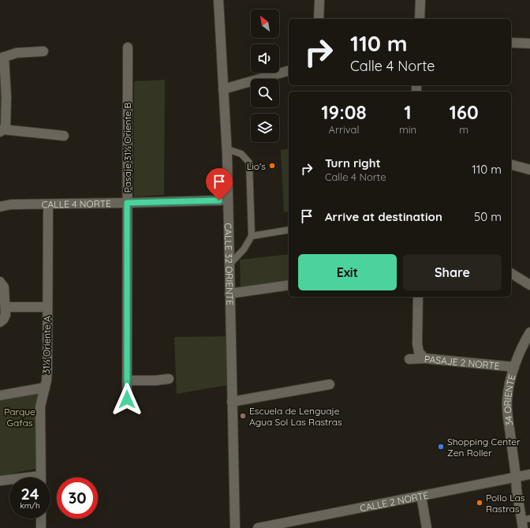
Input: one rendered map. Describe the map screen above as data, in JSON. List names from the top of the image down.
{
  "streets": {
    "street": [
      "Pasaje 31½ Oriente B",
      "CALLE 4 NORTE",
      "CALLE 32 ORIENTE",
      "31½ Oriente A",
      "PASAJE 2 NORTE",
      "34 ORIENTE",
      "CALLE 2 NORTE"
    ]
  },
  "crossings": [
    ["Pasaje 31½ Oriente B", "CALLE 4 NORTE"],
    ["CALLE 4 NORTE", "CALLE 32 ORIENTE"],
    ["CALLE 4 NORTE", "31½ Oriente A"],
    ["PASAJE 2 NORTE", "34 ORIENTE"],
    ["34 ORIENTE", "CALLE 2 NORTE"]
  ],
  "parks": ["Parque Gafas"],
  "places": [
    "Lio's",
    "Escuela de Lenguaje Agua Sol Las Rastras",
    "Shopping Center Zen Roller",
    "Pollo Las Rastras"
  ],
  "north": "top left",
  "page": {
    "turn": ["110 m", "Calle 4 Norte"],
    "eta": [
      "19:08",
      "Arrival",
      "1",
      "min",
      "160",
      "m"
    ],
    "list": [
      {
        "name": "Turn right",
        "note": "Calle 4 Norte",
        "value": "110 m"
      },
      {
        "name": "Arrive at destination",
        "value": "50 m"
      }
    ],
    "buttons": ["Exit", "Share"],
    "speed": "24 km/h",
    "limit": "30"
  }
}
